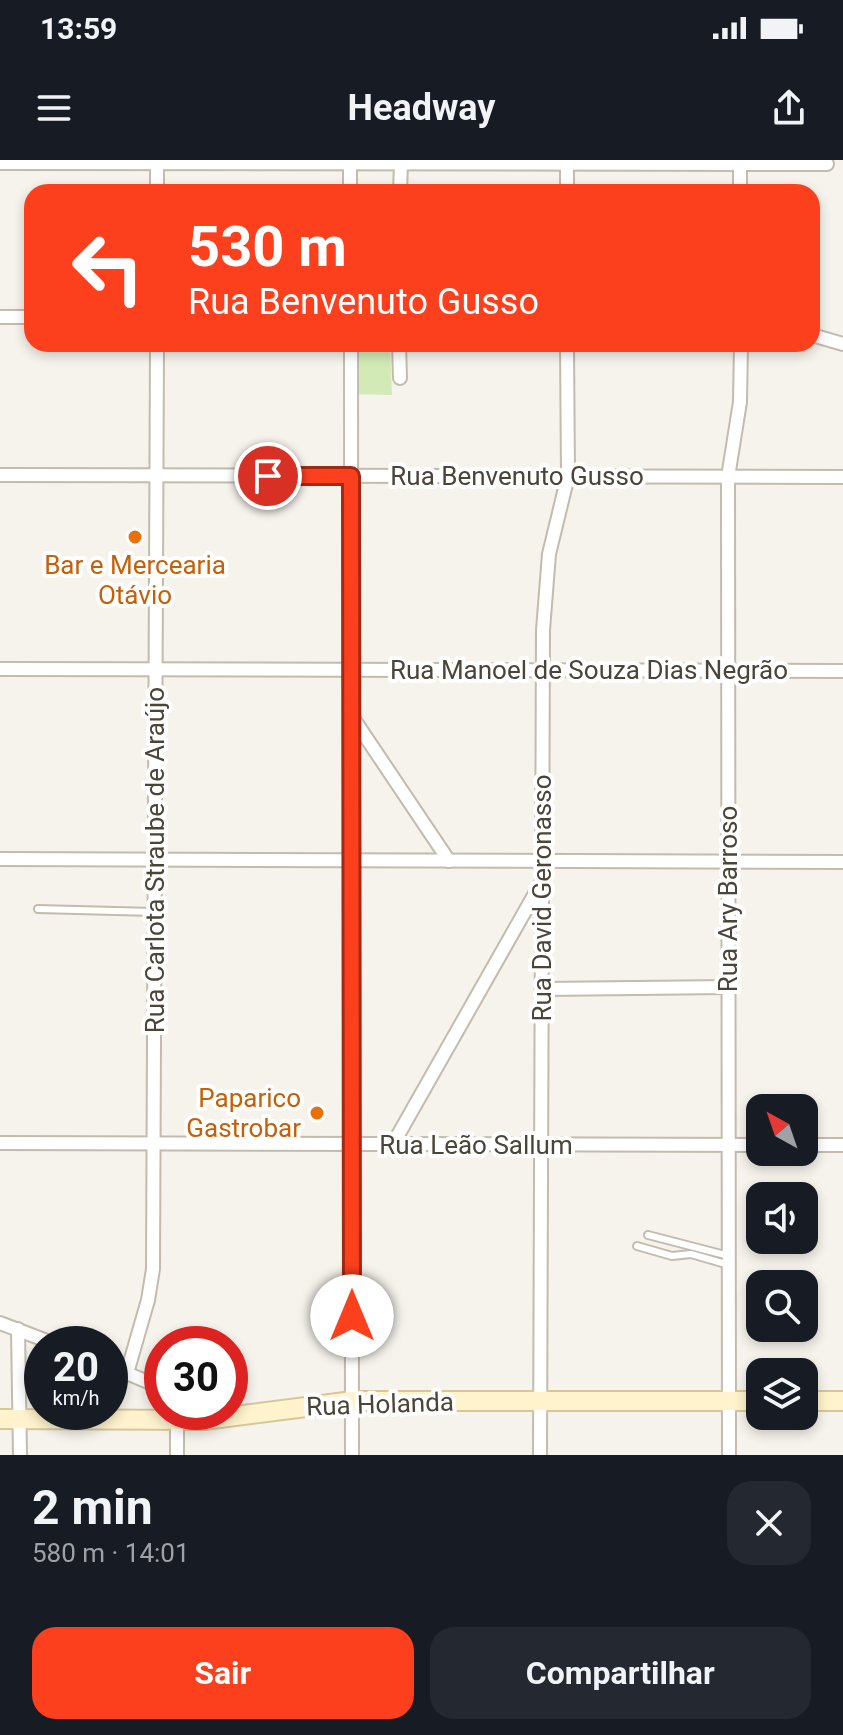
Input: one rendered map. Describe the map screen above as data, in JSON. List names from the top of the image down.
{
  "streets": {
    "main road": ["Rua Holanda"],
    "street": [
      "Rua Benvenuto Gusso",
      "Rua Manoel de Souza Dias Negrão",
      "Rua Carlota Straube de Araújo",
      "Rua David Geronasso",
      "Rua Ary Barroso",
      "Rua Leão Sallum"
    ]
  },
  "crossings": [
    ["Rua Benvenuto Gusso", "Rua Carlota Straube de Araújo"],
    ["Rua Benvenuto Gusso", "Rua David Geronasso"],
    ["Rua Benvenuto Gusso", "Rua Ary Barroso"],
    ["Rua Manoel de Souza Dias Negrão", "Rua Carlota Straube de Araújo"],
    ["Rua Manoel de Souza Dias Negrão", "Rua David Geronasso"],
    ["Rua Manoel de Souza Dias Negrão", "Rua Ary Barroso"],
    ["Rua Carlota Straube de Araújo", "Rua Leão Sallum"],
    ["Rua David Geronasso", "Rua Leão Sallum"],
    ["Rua David Geronasso", "Rua Holanda"],
    ["Rua Ary Barroso", "Rua Leão Sallum"],
    ["Rua Ary Barroso", "Rua Holanda"]
  ],
  "places": ["Bar e Mercearia Otávio", "Paparico Gastrobar"],
  "north": "top left",
  "page": {
    "status": "13:59",
    "header": "Headway",
    "turn": ["530 m", "Rua Benvenuto Gusso"],
    "speed": "20 km/h",
    "limit": "30",
    "heading": ["2 min", "580 m · 14:01"],
    "buttons": ["Sair", "Compartilhar"]
  }
}
